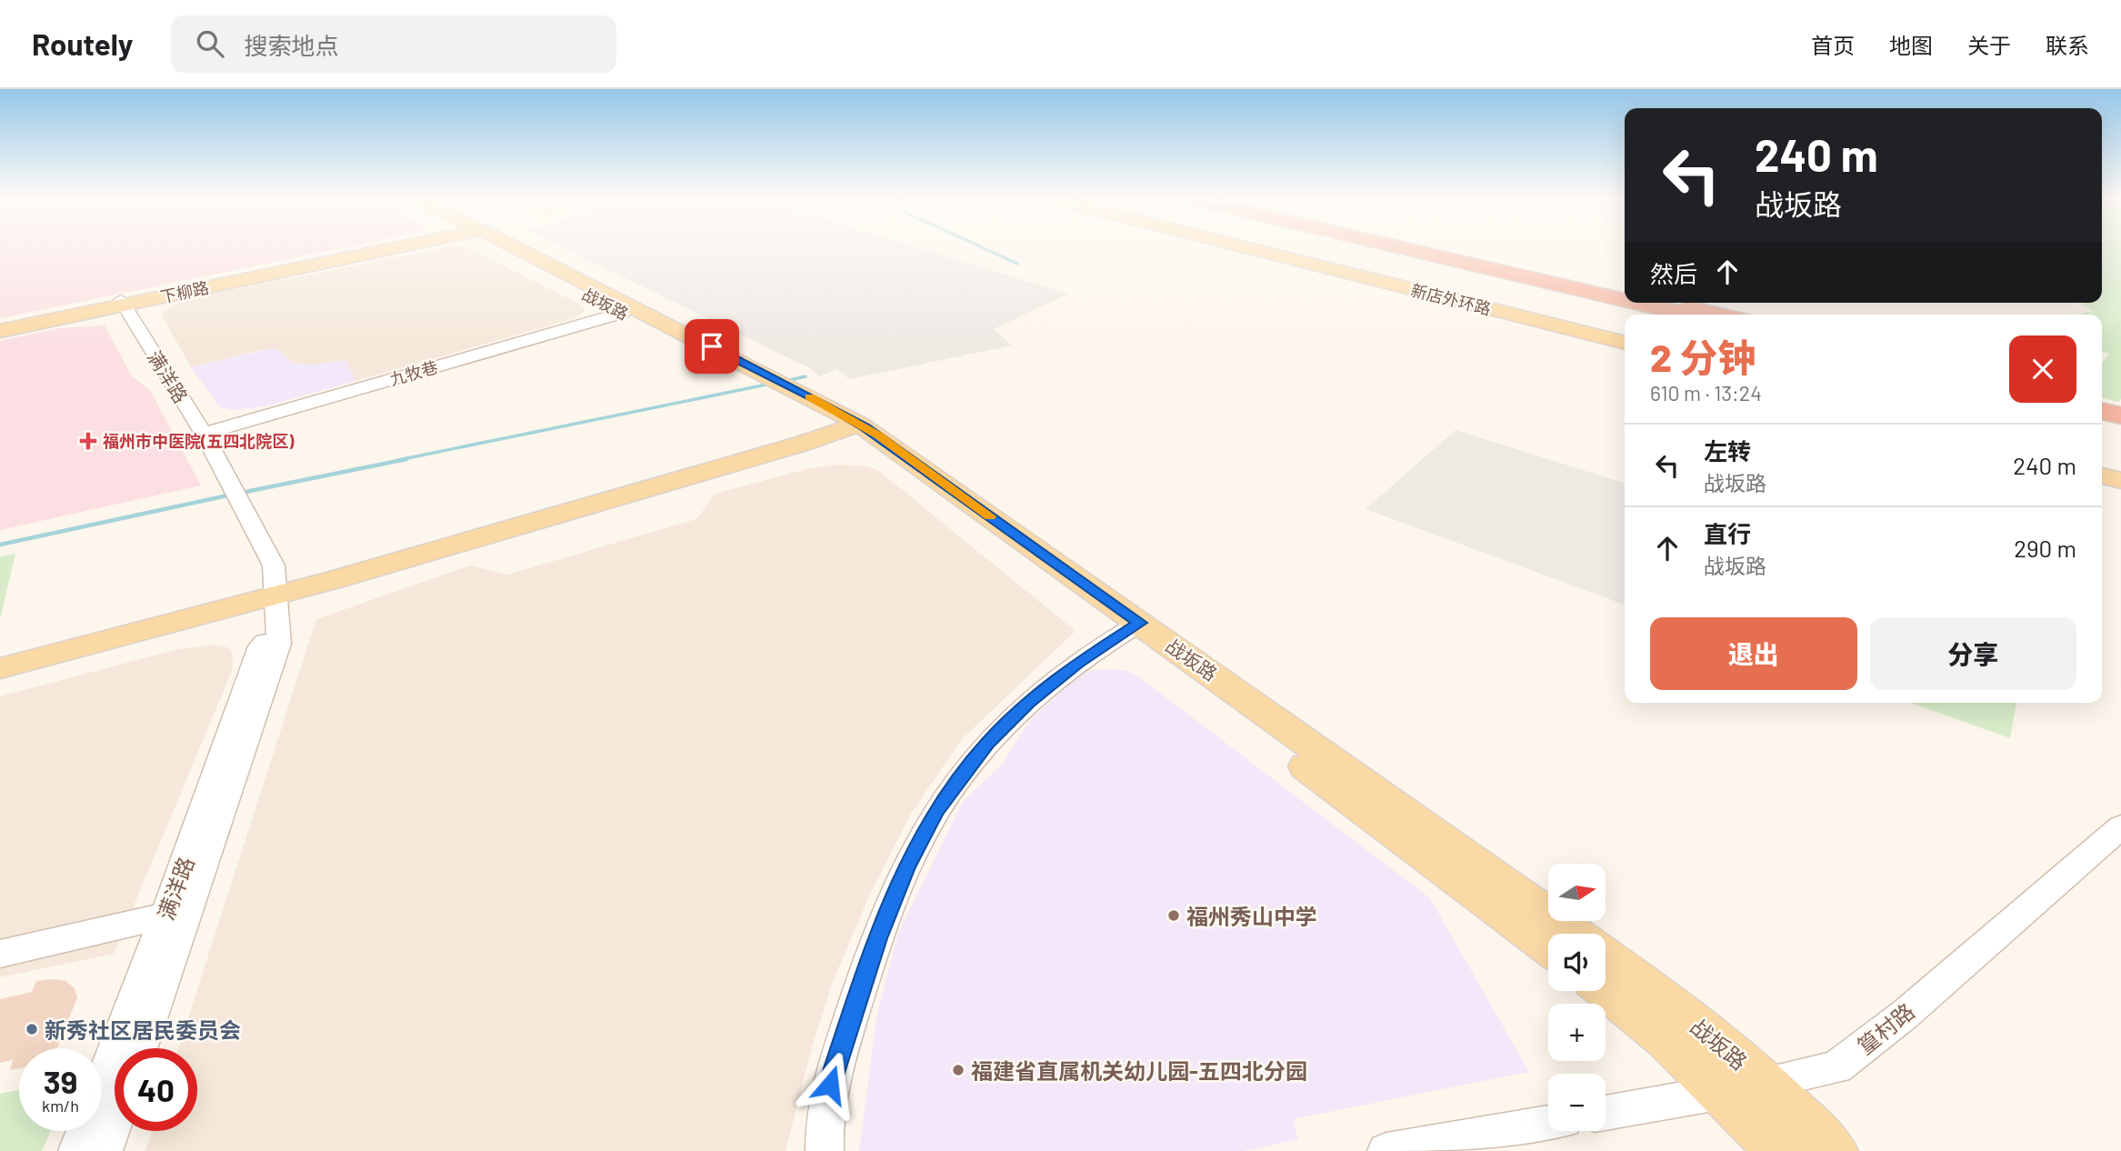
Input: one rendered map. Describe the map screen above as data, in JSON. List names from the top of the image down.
{
  "streets": {
    "main road": ["下柳路", "新店外环路", "战坂路"],
    "street": ["九牧巷", "满洋路", "篁村路"]
  },
  "crossings": [
    ["下柳路", "满洋路"],
    ["战坂路", "九牧巷"],
    ["战坂路", "篁村路"],
    ["九牧巷", "满洋路"]
  ],
  "places": {
    "health": ["福州市中医院(五四北院区)"],
    "other": ["福州秀山中学", "新秀社区居民委员会", "福建省直属机关幼儿园-五四北分园"]
  },
  "north": "right",
  "page": {
    "header": "Routely",
    "search": "搜索地点",
    "nav": [
      "首页",
      "地图",
      "关于",
      "联系"
    ],
    "turn": ["240 m", "战坂路"],
    "then": "然后",
    "heading": ["2 分钟", "610 m · 13:24"],
    "list": [
      {
        "name": "左转",
        "note": "战坂路",
        "value": "240 m"
      },
      {
        "name": "直行",
        "note": "战坂路",
        "value": "290 m"
      }
    ],
    "buttons": ["退出", "分享"],
    "map_buttons": ["+", "−"],
    "speed": "39 km/h",
    "limit": "40"
  }
}
